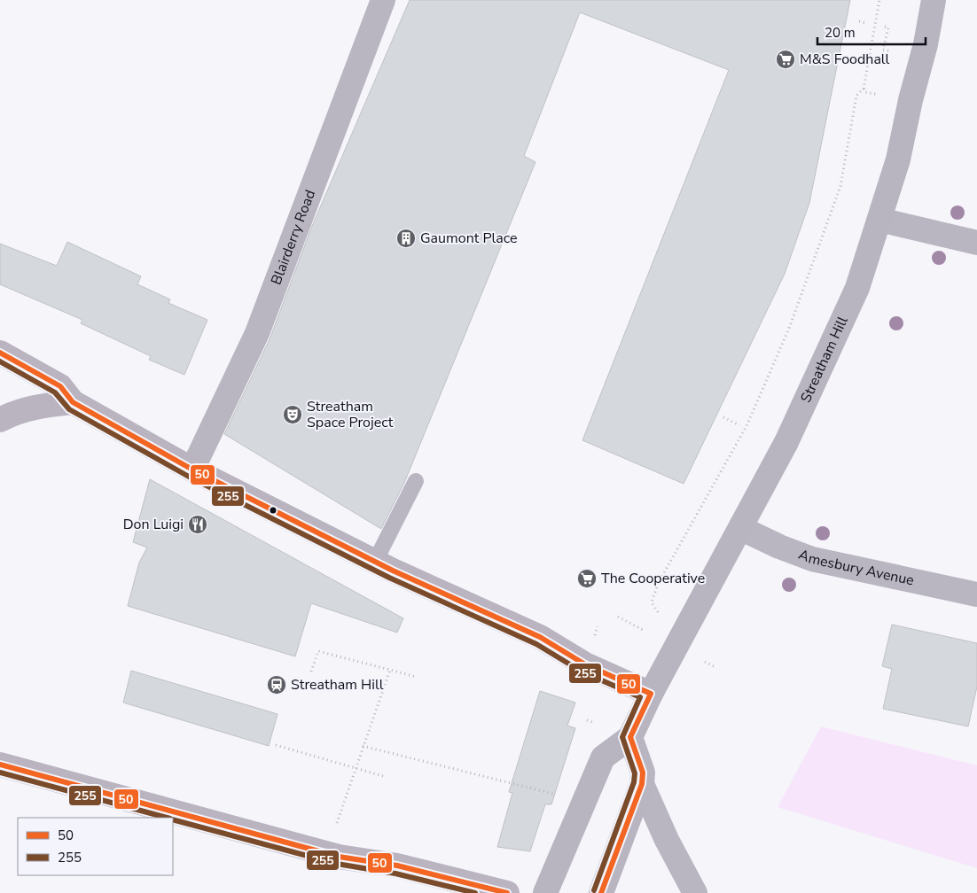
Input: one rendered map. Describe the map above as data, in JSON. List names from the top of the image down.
{
  "streets": {
    "highway": ["Streatham Hill"],
    "street": ["Blairderry Road", "Amesbury Avenue"]
  },
  "crossings": [
    ["Streatham Hill", "Amesbury Avenue"]
  ],
  "places": {
    "supermarket": ["M&S Foodhall", "The Cooperative"],
    "building": ["Gaumont Place"],
    "theatre": ["Streatham Space Project"],
    "restaurant": ["Don Luigi"],
    "station": ["Streatham Hill"]
  },
  "lines": ["transit line 50", "transit line 255"],
  "legend": ["50", "255"],
  "scale_bar": "20 m"
}
